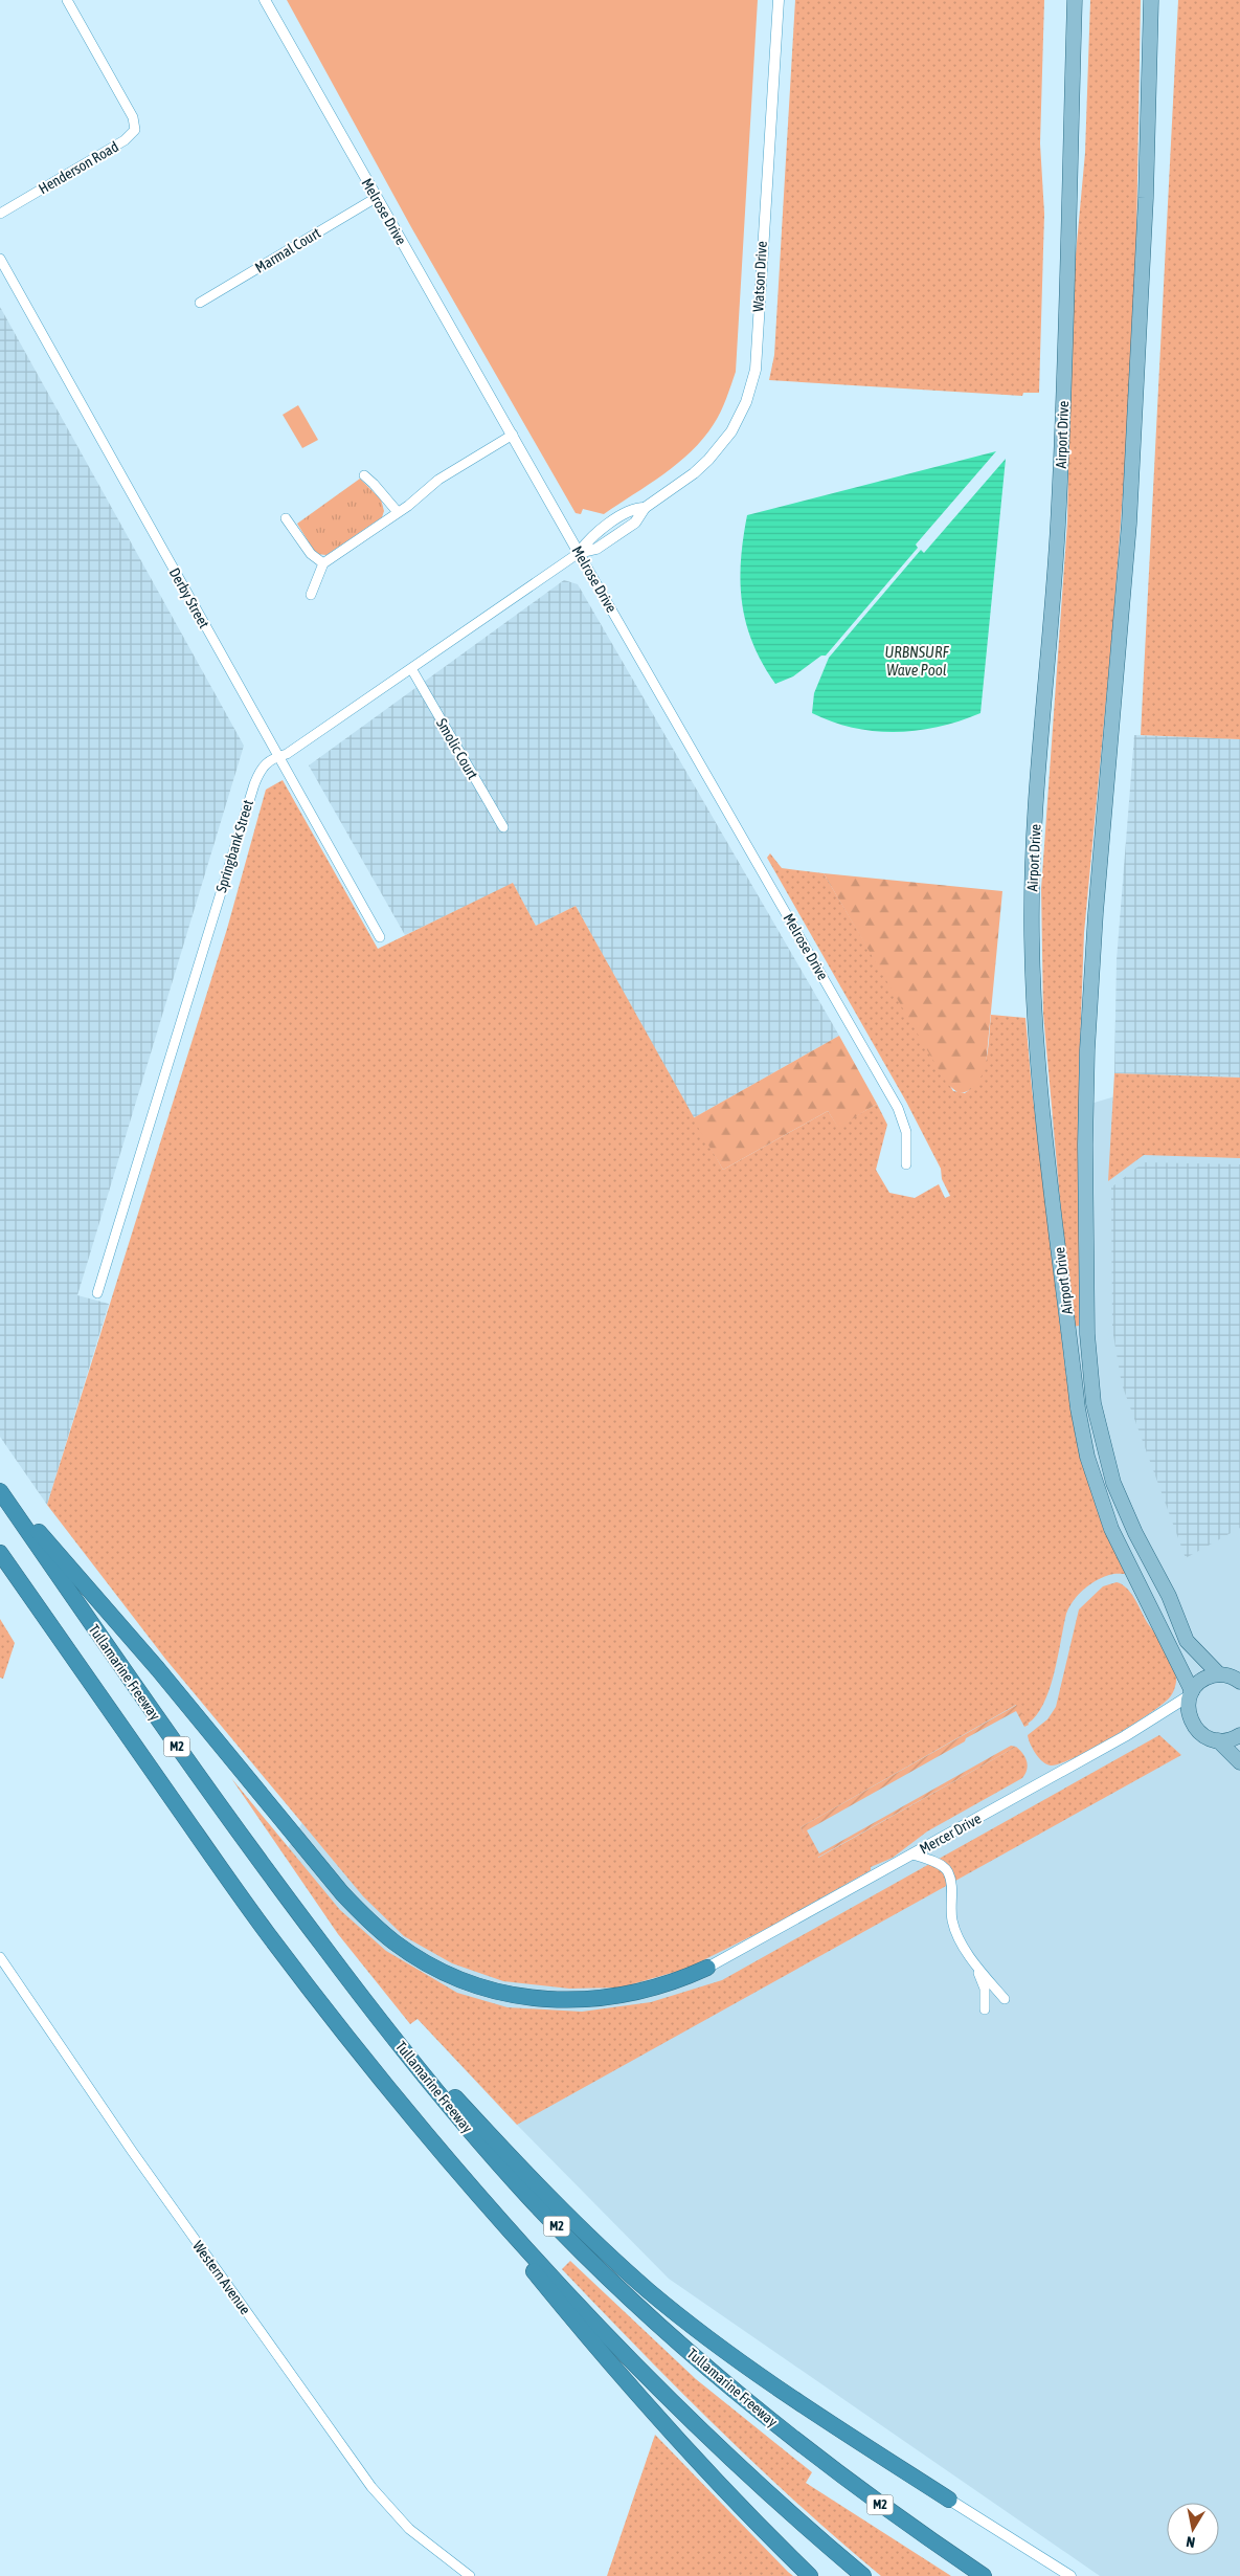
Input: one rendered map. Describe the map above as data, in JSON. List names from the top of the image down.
{
  "streets": {
    "highway": ["Tullamarine Freeway", "M2"],
    "main road": ["Airport Drive"],
    "street": [
      "Henderson Road",
      "Melrose Drive",
      "Marmal Court",
      "Watson Drive",
      "Derby Street",
      "Smolic Court",
      "Springbank Street",
      "Mercer Drive",
      "Western Avenue"
    ]
  },
  "crossings": [
    ["Melrose Drive", "Marmal Court"],
    ["Melrose Drive", "Watson Drive"],
    ["Melrose Drive", "Springbank Street"],
    ["Watson Drive", "Springbank Street"],
    ["Airport Drive", "Mercer Drive"],
    ["Derby Street", "Springbank Street"],
    ["Smolic Court", "Springbank Street"]
  ],
  "water": ["URBNSURF Wave Pool"],
  "north": "bottom"
}
